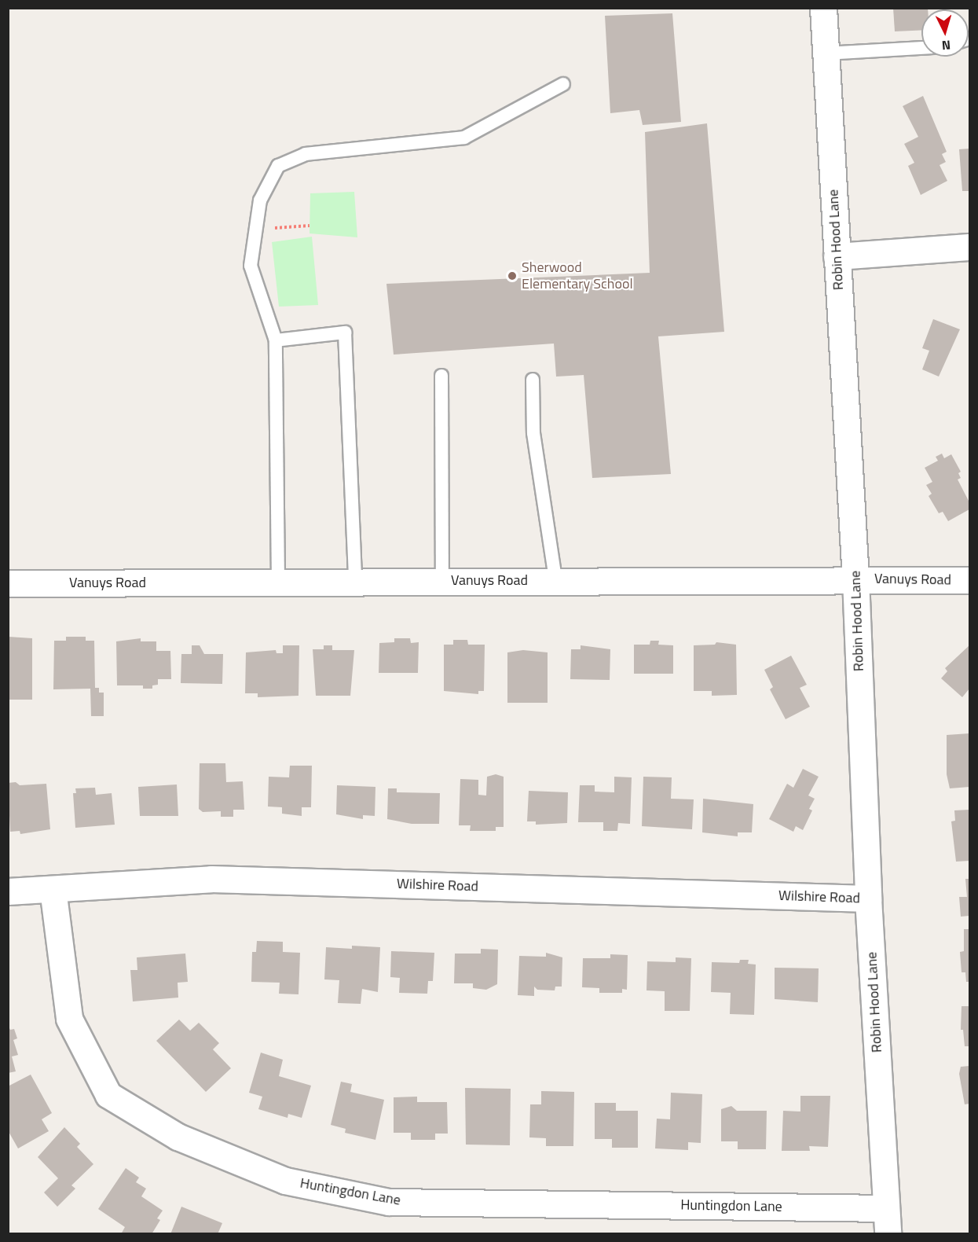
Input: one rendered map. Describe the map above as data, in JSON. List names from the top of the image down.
{
  "streets": {
    "street": [
      "Robin Hood Lane",
      "Vanuys Road",
      "Wilshire Road",
      "Huntingdon Lane"
    ]
  },
  "crossings": [
    ["Robin Hood Lane", "Vanuys Road"],
    ["Robin Hood Lane", "Wilshire Road"],
    ["Robin Hood Lane", "Huntingdon Lane"],
    ["Wilshire Road", "Huntingdon Lane"]
  ],
  "places": ["Sherwood Elementary School"],
  "north": "bottom"
}
